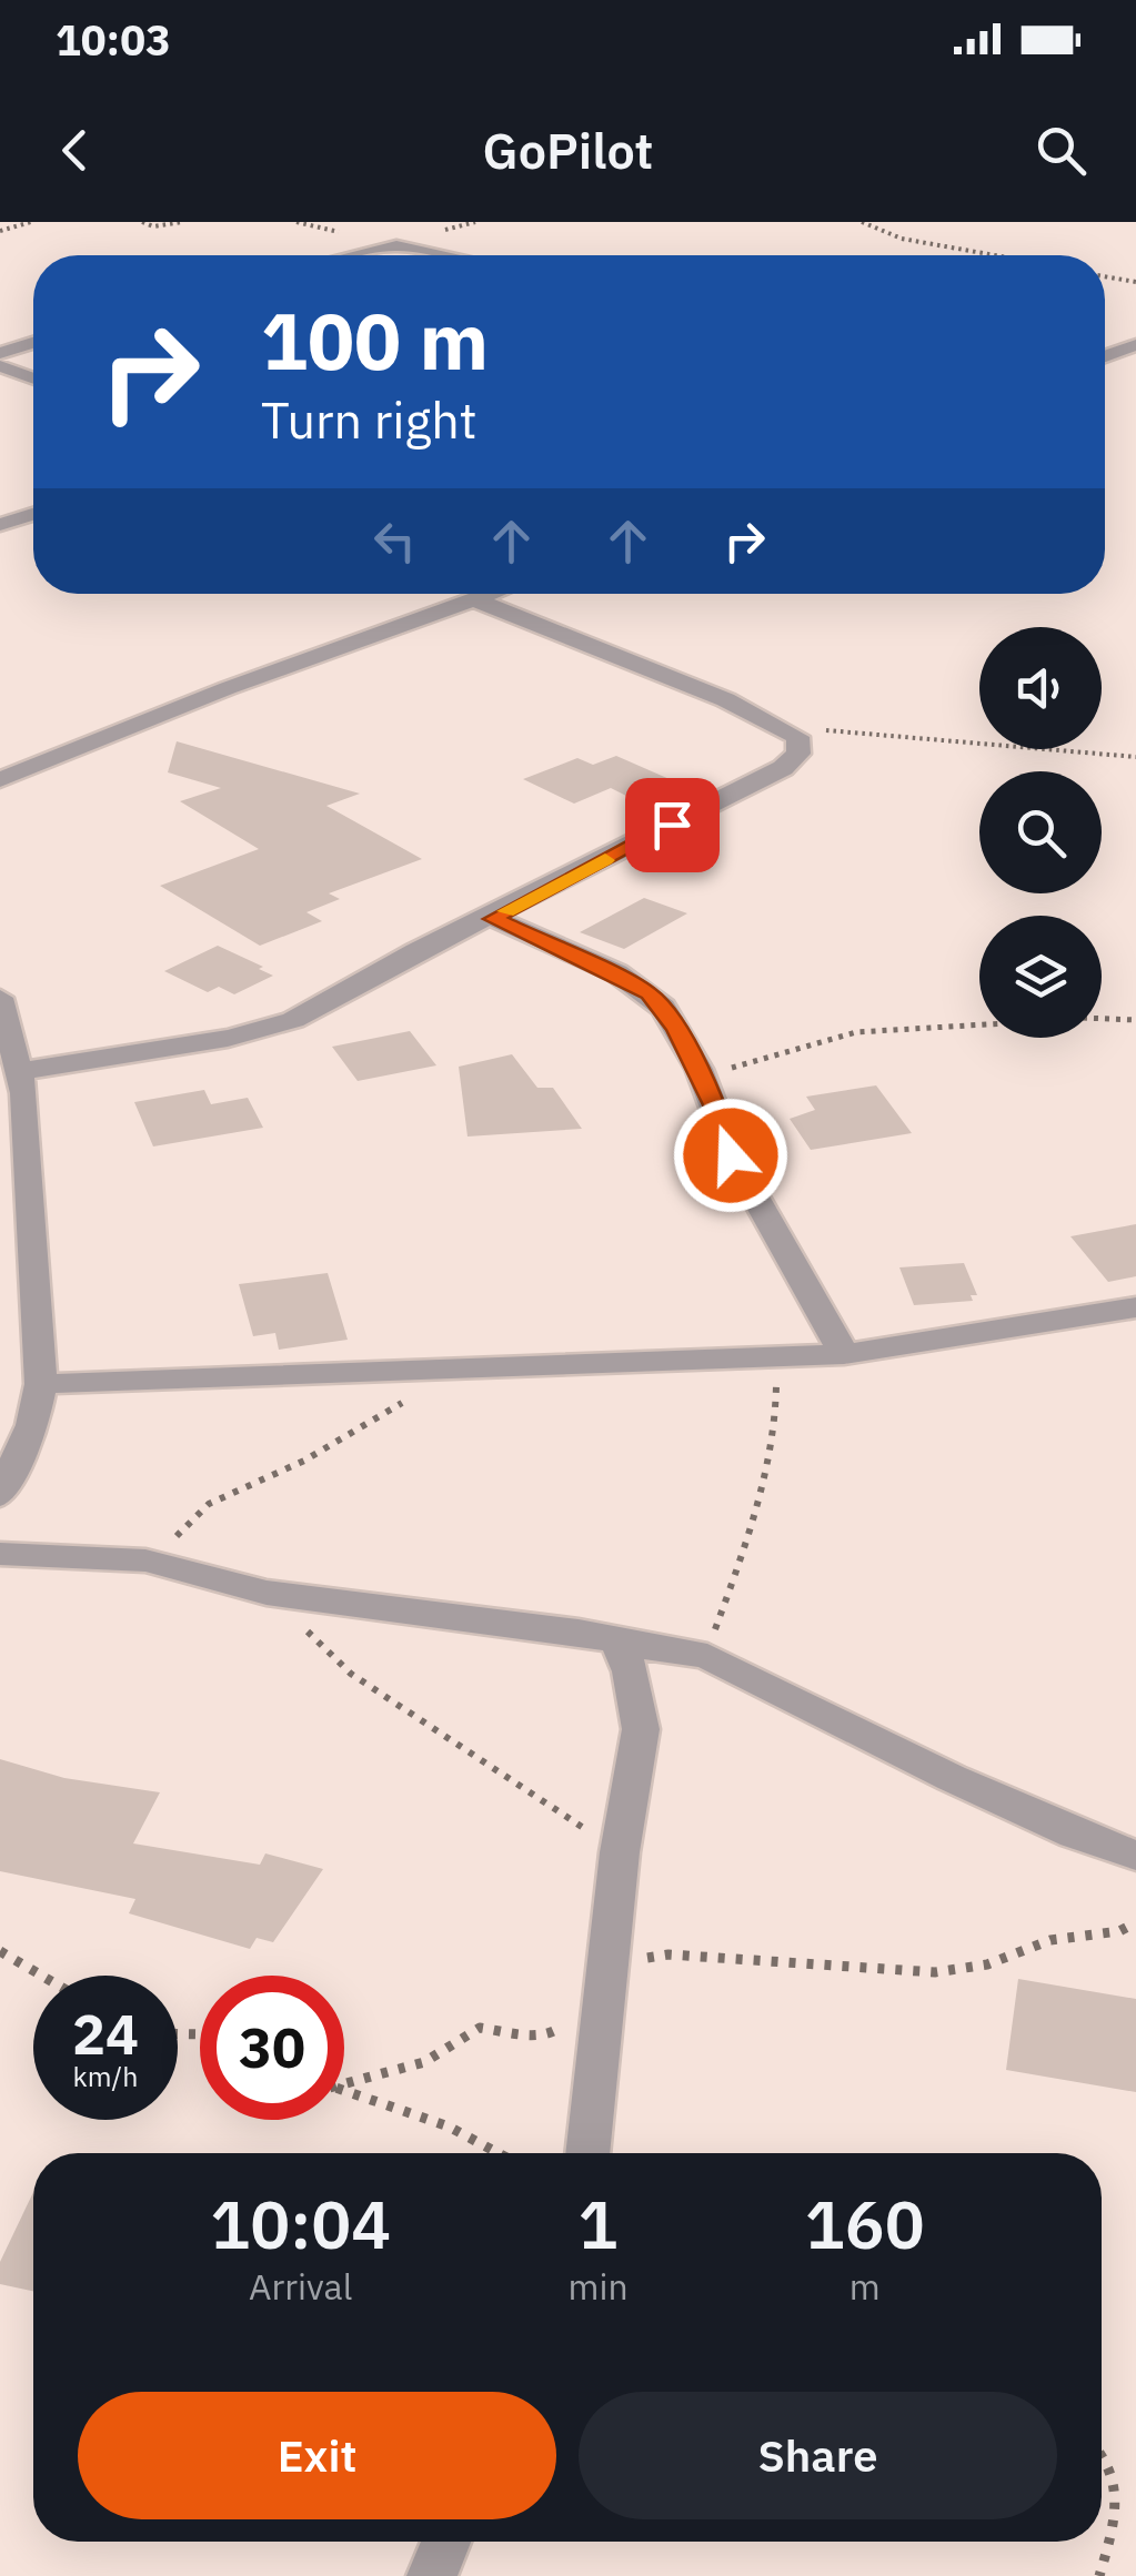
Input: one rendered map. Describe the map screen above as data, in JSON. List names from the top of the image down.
{
  "page": {
    "status": "10:03",
    "header": "GoPilot",
    "turn": ["100 m", "Turn right"],
    "speed": "24 km/h",
    "limit": "30",
    "eta": [
      "10:04",
      "Arrival",
      "1",
      "min",
      "160",
      "m"
    ],
    "buttons": ["Exit", "Share"]
  }
}
